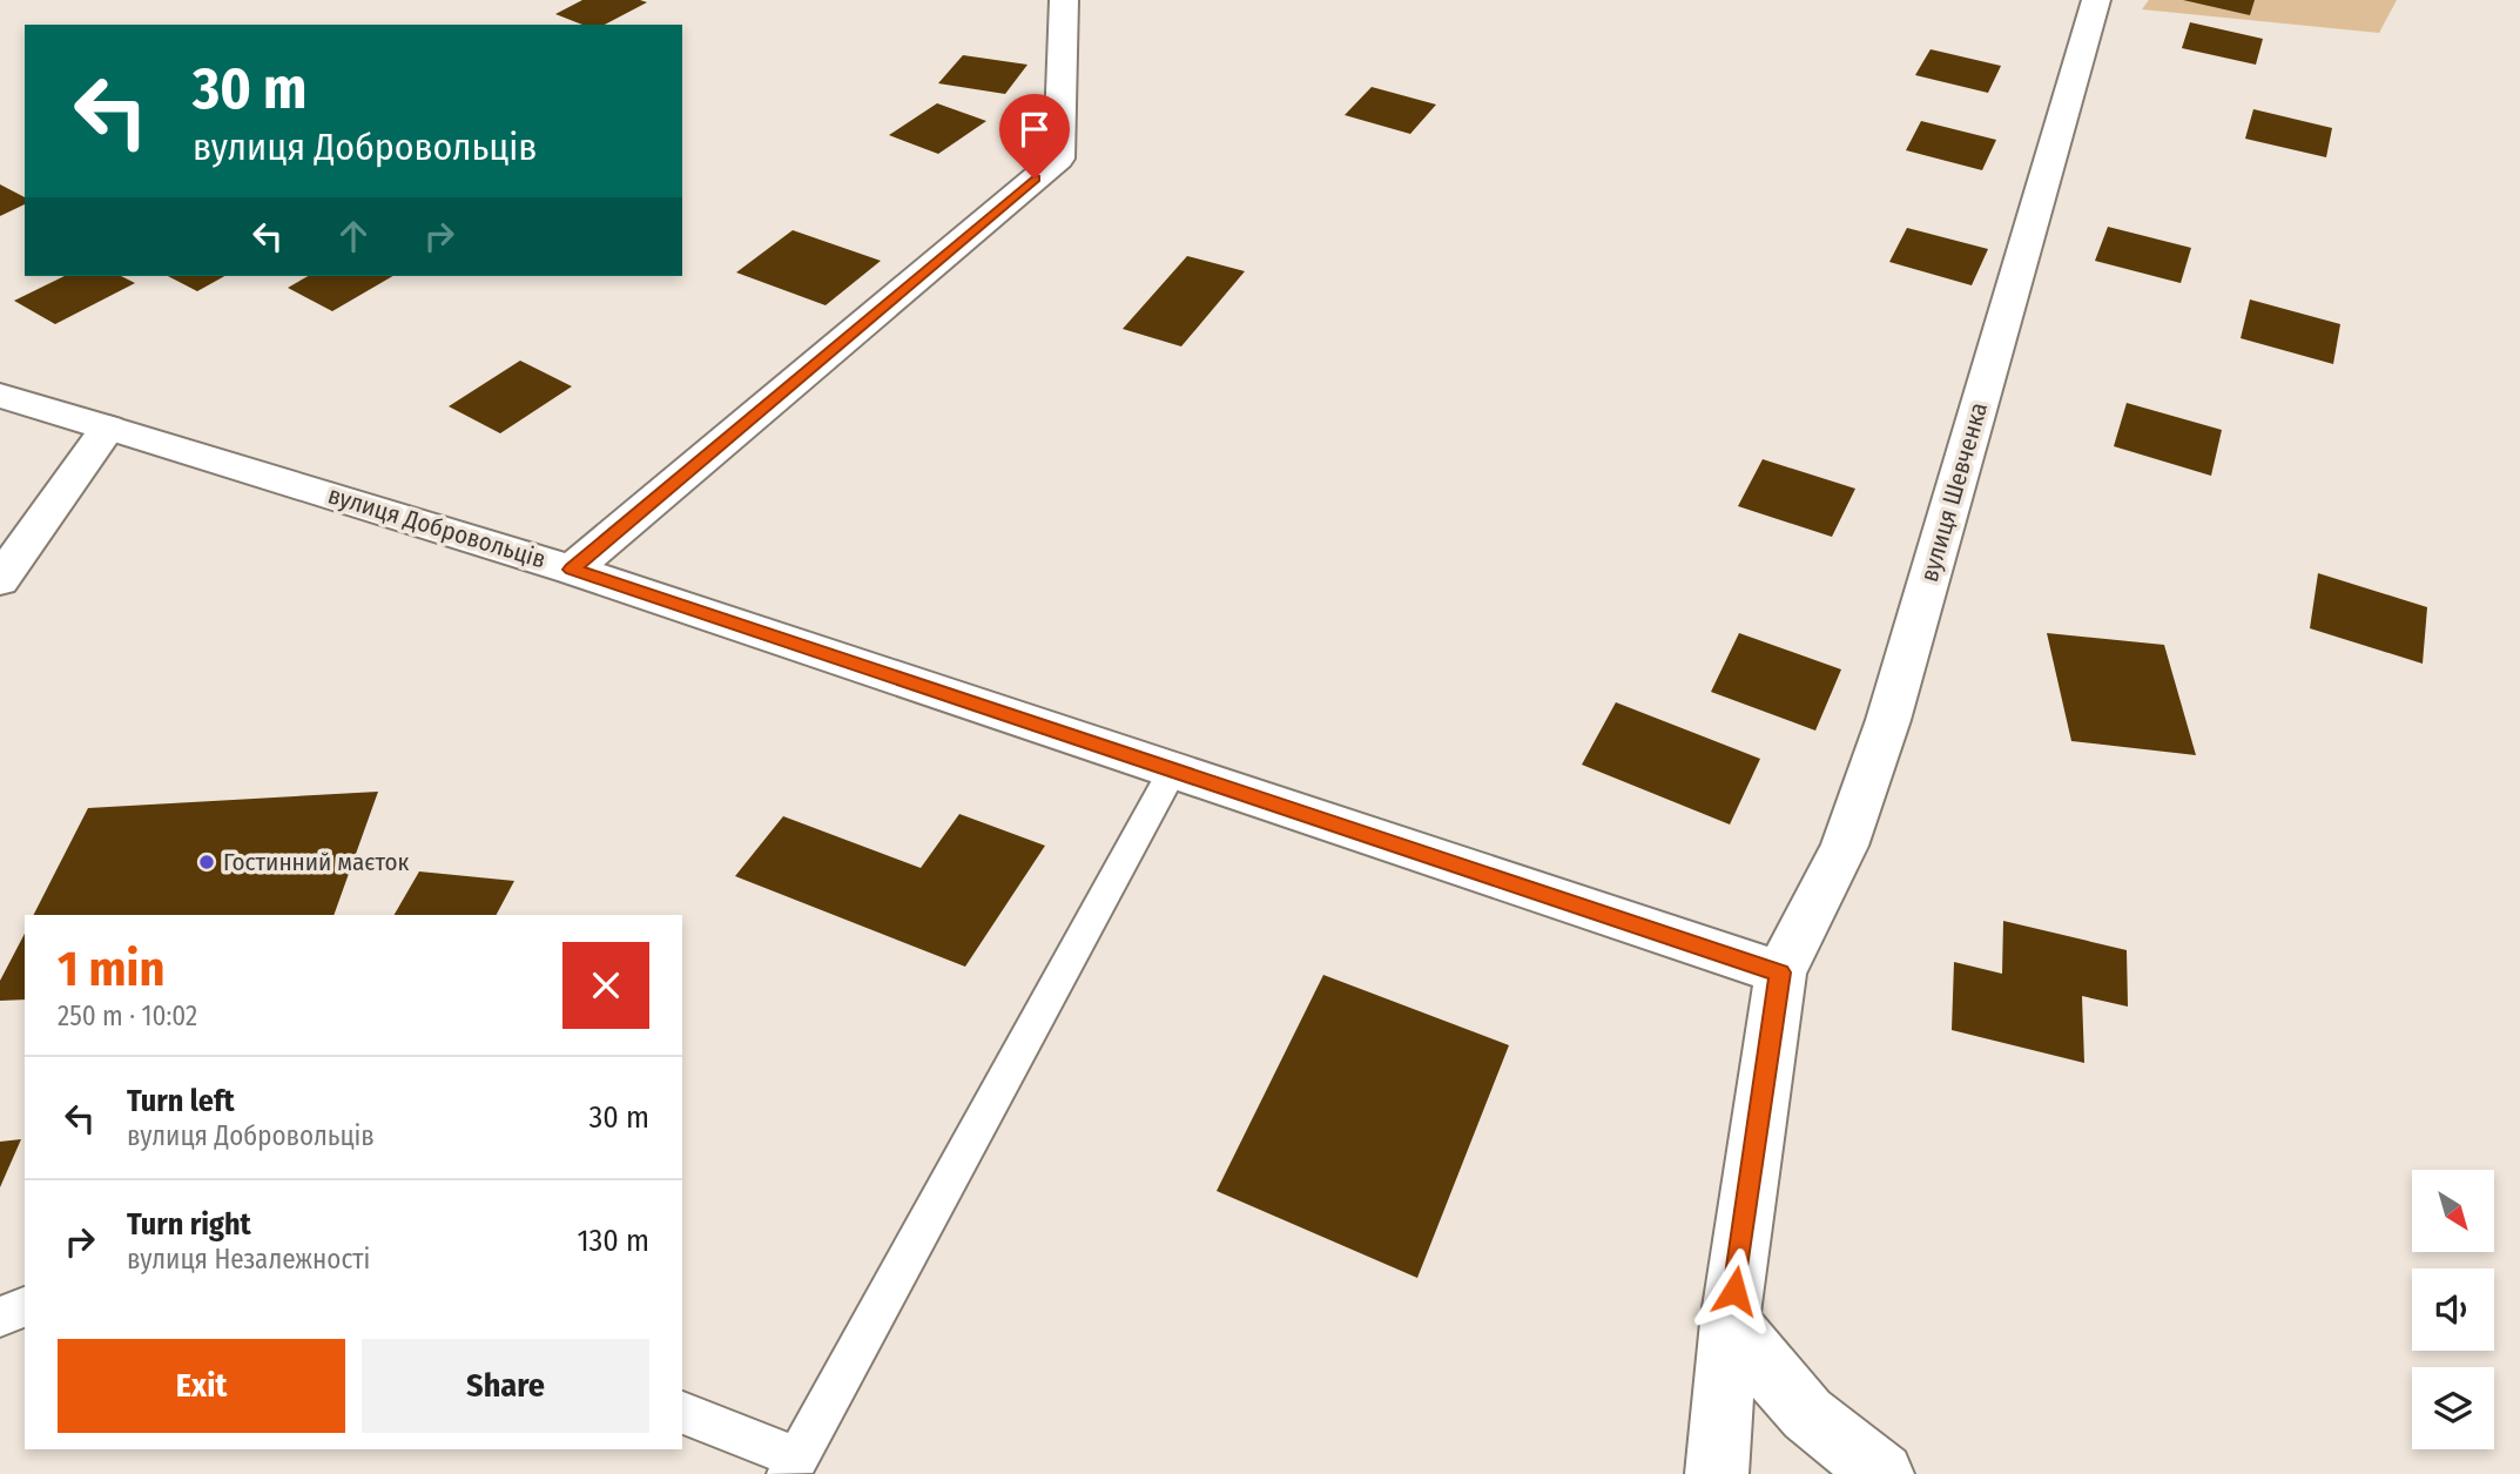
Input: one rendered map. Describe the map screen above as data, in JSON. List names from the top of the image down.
{
  "streets": {
    "street": ["вулиця Шевченка", "вулиця Добровольців"]
  },
  "crossings": [
    ["вулиця Шевченка", "вулиця Добровольців"]
  ],
  "places": ["Гостинний маєток"],
  "north": "bottom right",
  "page": {
    "turn": ["30 m", "вулиця Добровольців"],
    "heading": ["1 min", "250 m · 10:02"],
    "list": [
      {
        "name": "Turn left",
        "note": "вулиця Добровольців",
        "value": "30 m"
      },
      {
        "name": "Turn right",
        "note": "вулиця Незалежності",
        "value": "130 m"
      }
    ],
    "buttons": ["Exit", "Share"]
  }
}
